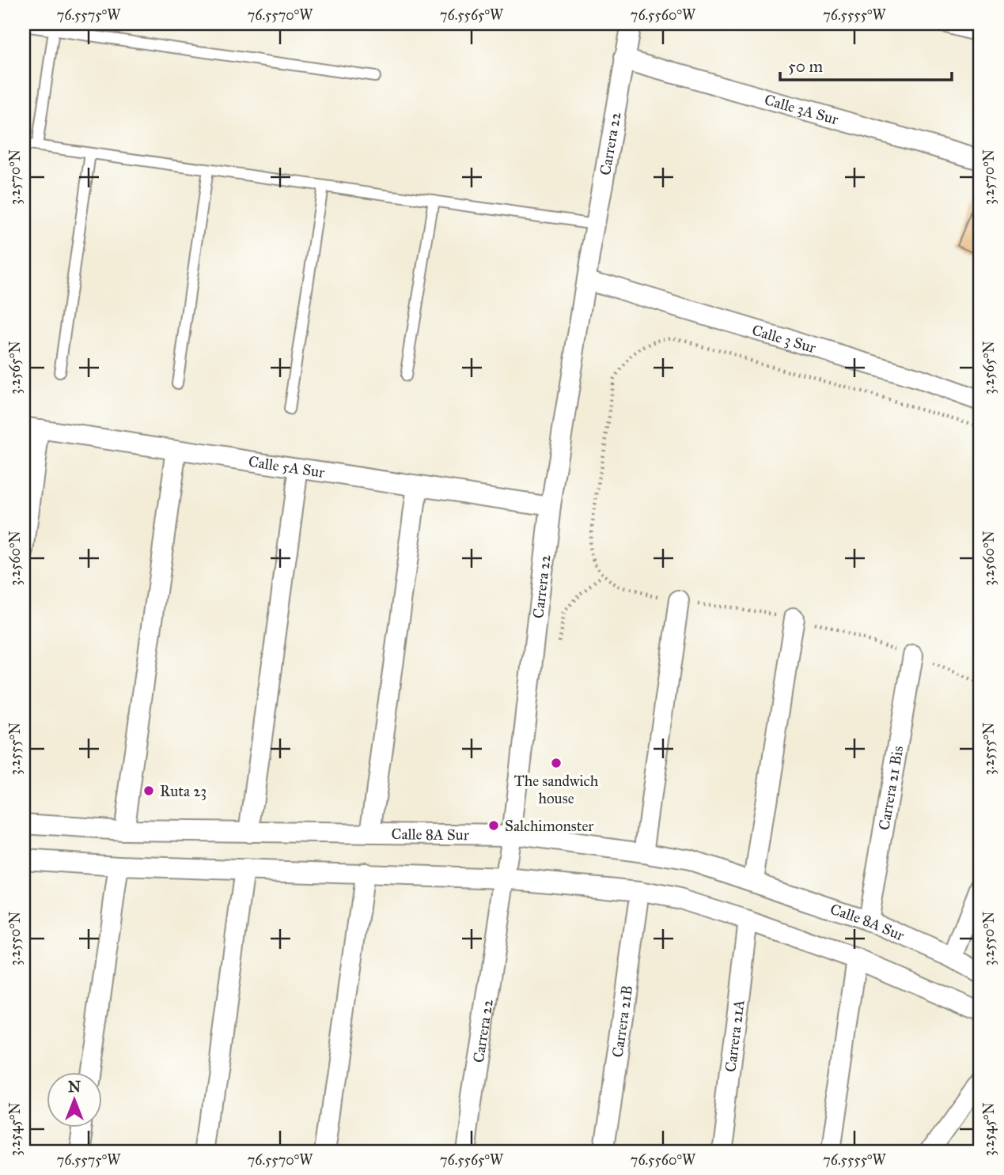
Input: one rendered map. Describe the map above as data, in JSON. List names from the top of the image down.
{
  "streets": {
    "street": [
      "Calle 3A Sur",
      "Carrera 22",
      "Calle 3 Sur",
      "Calle 5A Sur",
      "Carrera 21 Bis",
      "Calle 8A Sur",
      "Carrera 21B",
      "Carrera 21A"
    ]
  },
  "crossings": [
    ["Calle 3A Sur", "Carrera 22"],
    ["Carrera 22", "Calle 3 Sur"],
    ["Carrera 22", "Calle 5A Sur"],
    ["Carrera 22", "Calle 8A Sur"],
    ["Carrera 21 Bis", "Calle 8A Sur"]
  ],
  "places": ["The sandwich house", "Ruta 23", "Salchimonster"],
  "scale_bar": "50 m",
  "north": "top",
  "coordinates": [
    "76.5575°W",
    "76.5570°W",
    "76.5565°W",
    "76.5560°W",
    "76.5555°W",
    "3.2570°N",
    "3.2565°N",
    "3.2560°N",
    "3.2555°N",
    "3.2550°N",
    "3.2545°N"
  ]
}
